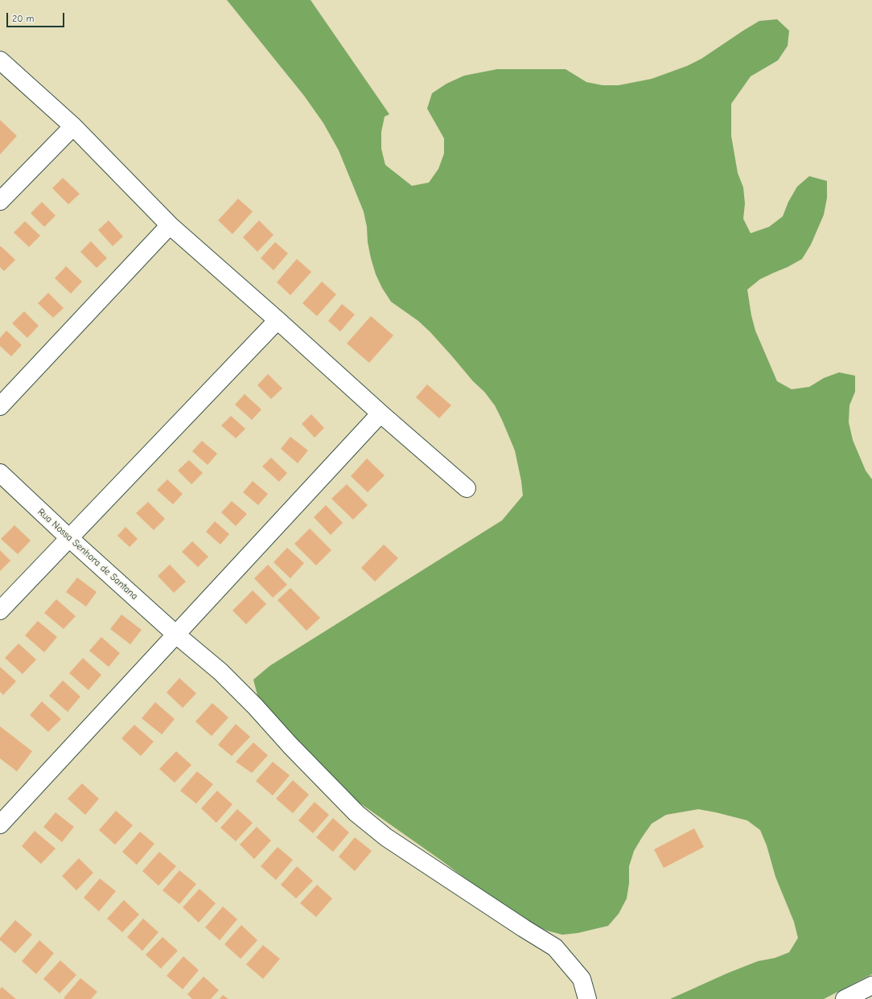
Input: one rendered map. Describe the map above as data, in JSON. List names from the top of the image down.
{
  "streets": {
    "street": ["Rua Nossa Senhora de Santana"]
  },
  "scale_bar": "20 m"
}
